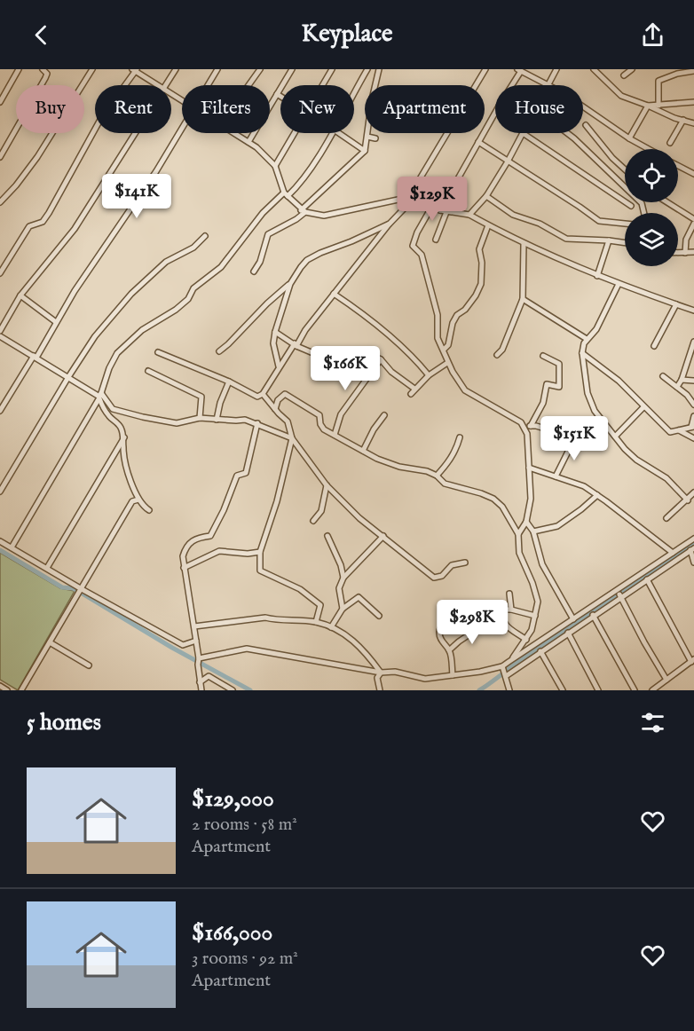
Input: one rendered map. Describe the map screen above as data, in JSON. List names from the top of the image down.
{
  "page": {
    "header": "Keyplace",
    "chip": [
      "Buy",
      "Rent",
      "Filters",
      "New",
      "Apartment",
      "House"
    ],
    "price": [
      "$141K",
      "$129K",
      "$166K",
      "$151K",
      "$298K"
    ],
    "heading": "5 homes",
    "list": [
      {
        "name": "$129,000",
        "note": "2 rooms · 58 m² · Apartment"
      },
      {
        "name": "$166,000",
        "note": "3 rooms · 92 m² · Apartment"
      }
    ]
  }
}
